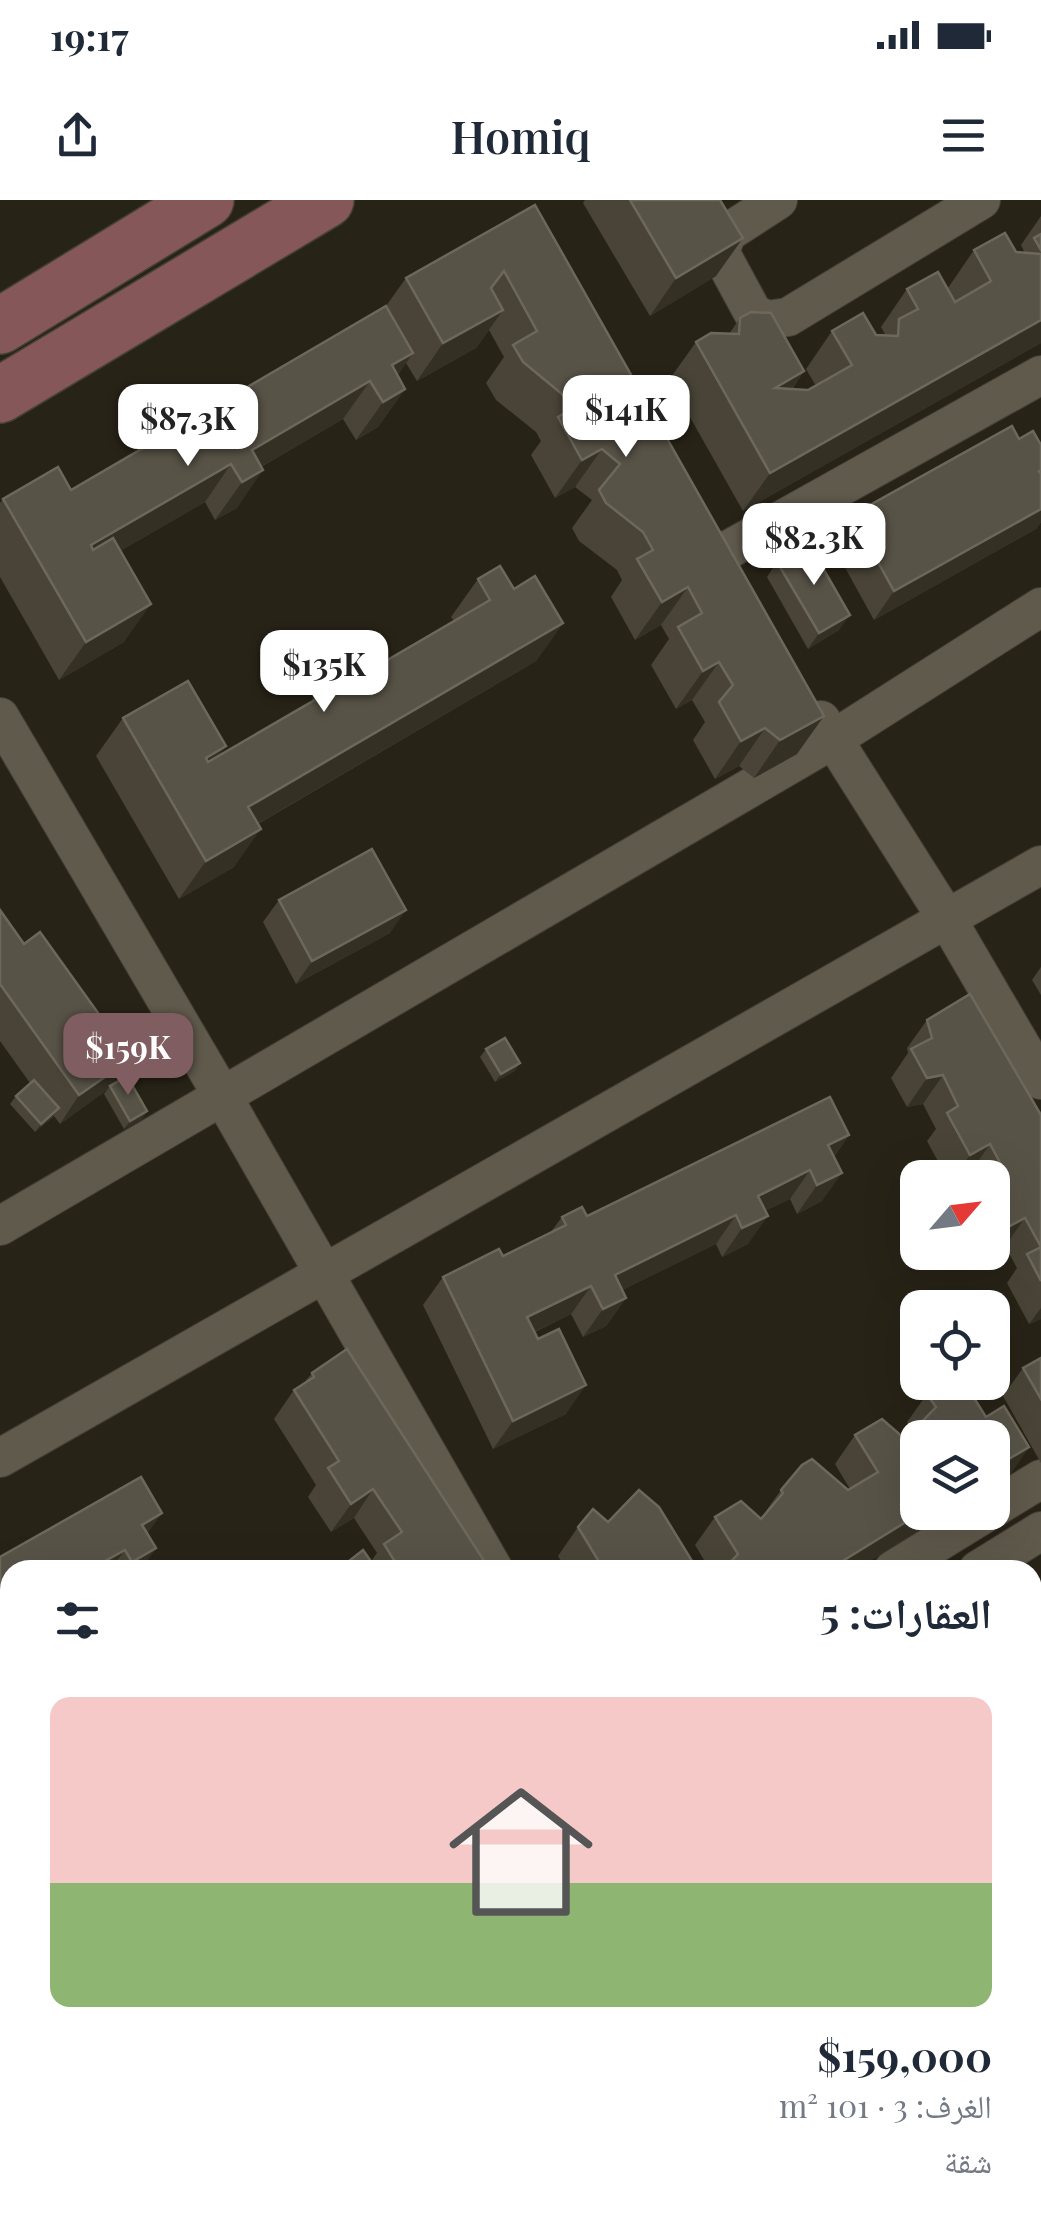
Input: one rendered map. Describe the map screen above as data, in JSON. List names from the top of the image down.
{
  "north": "top right",
  "page": {
    "status": "19:17",
    "header": "Homiq",
    "price": [
      "$141K",
      "$87.3K",
      "$82.3K",
      "$135K",
      "$159K"
    ],
    "heading": "العقارات: 5",
    "list": [
      {
        "name": "$159,000",
        "note": "الغرف: 3 · 101 m² · شقة"
      }
    ]
  }
}
